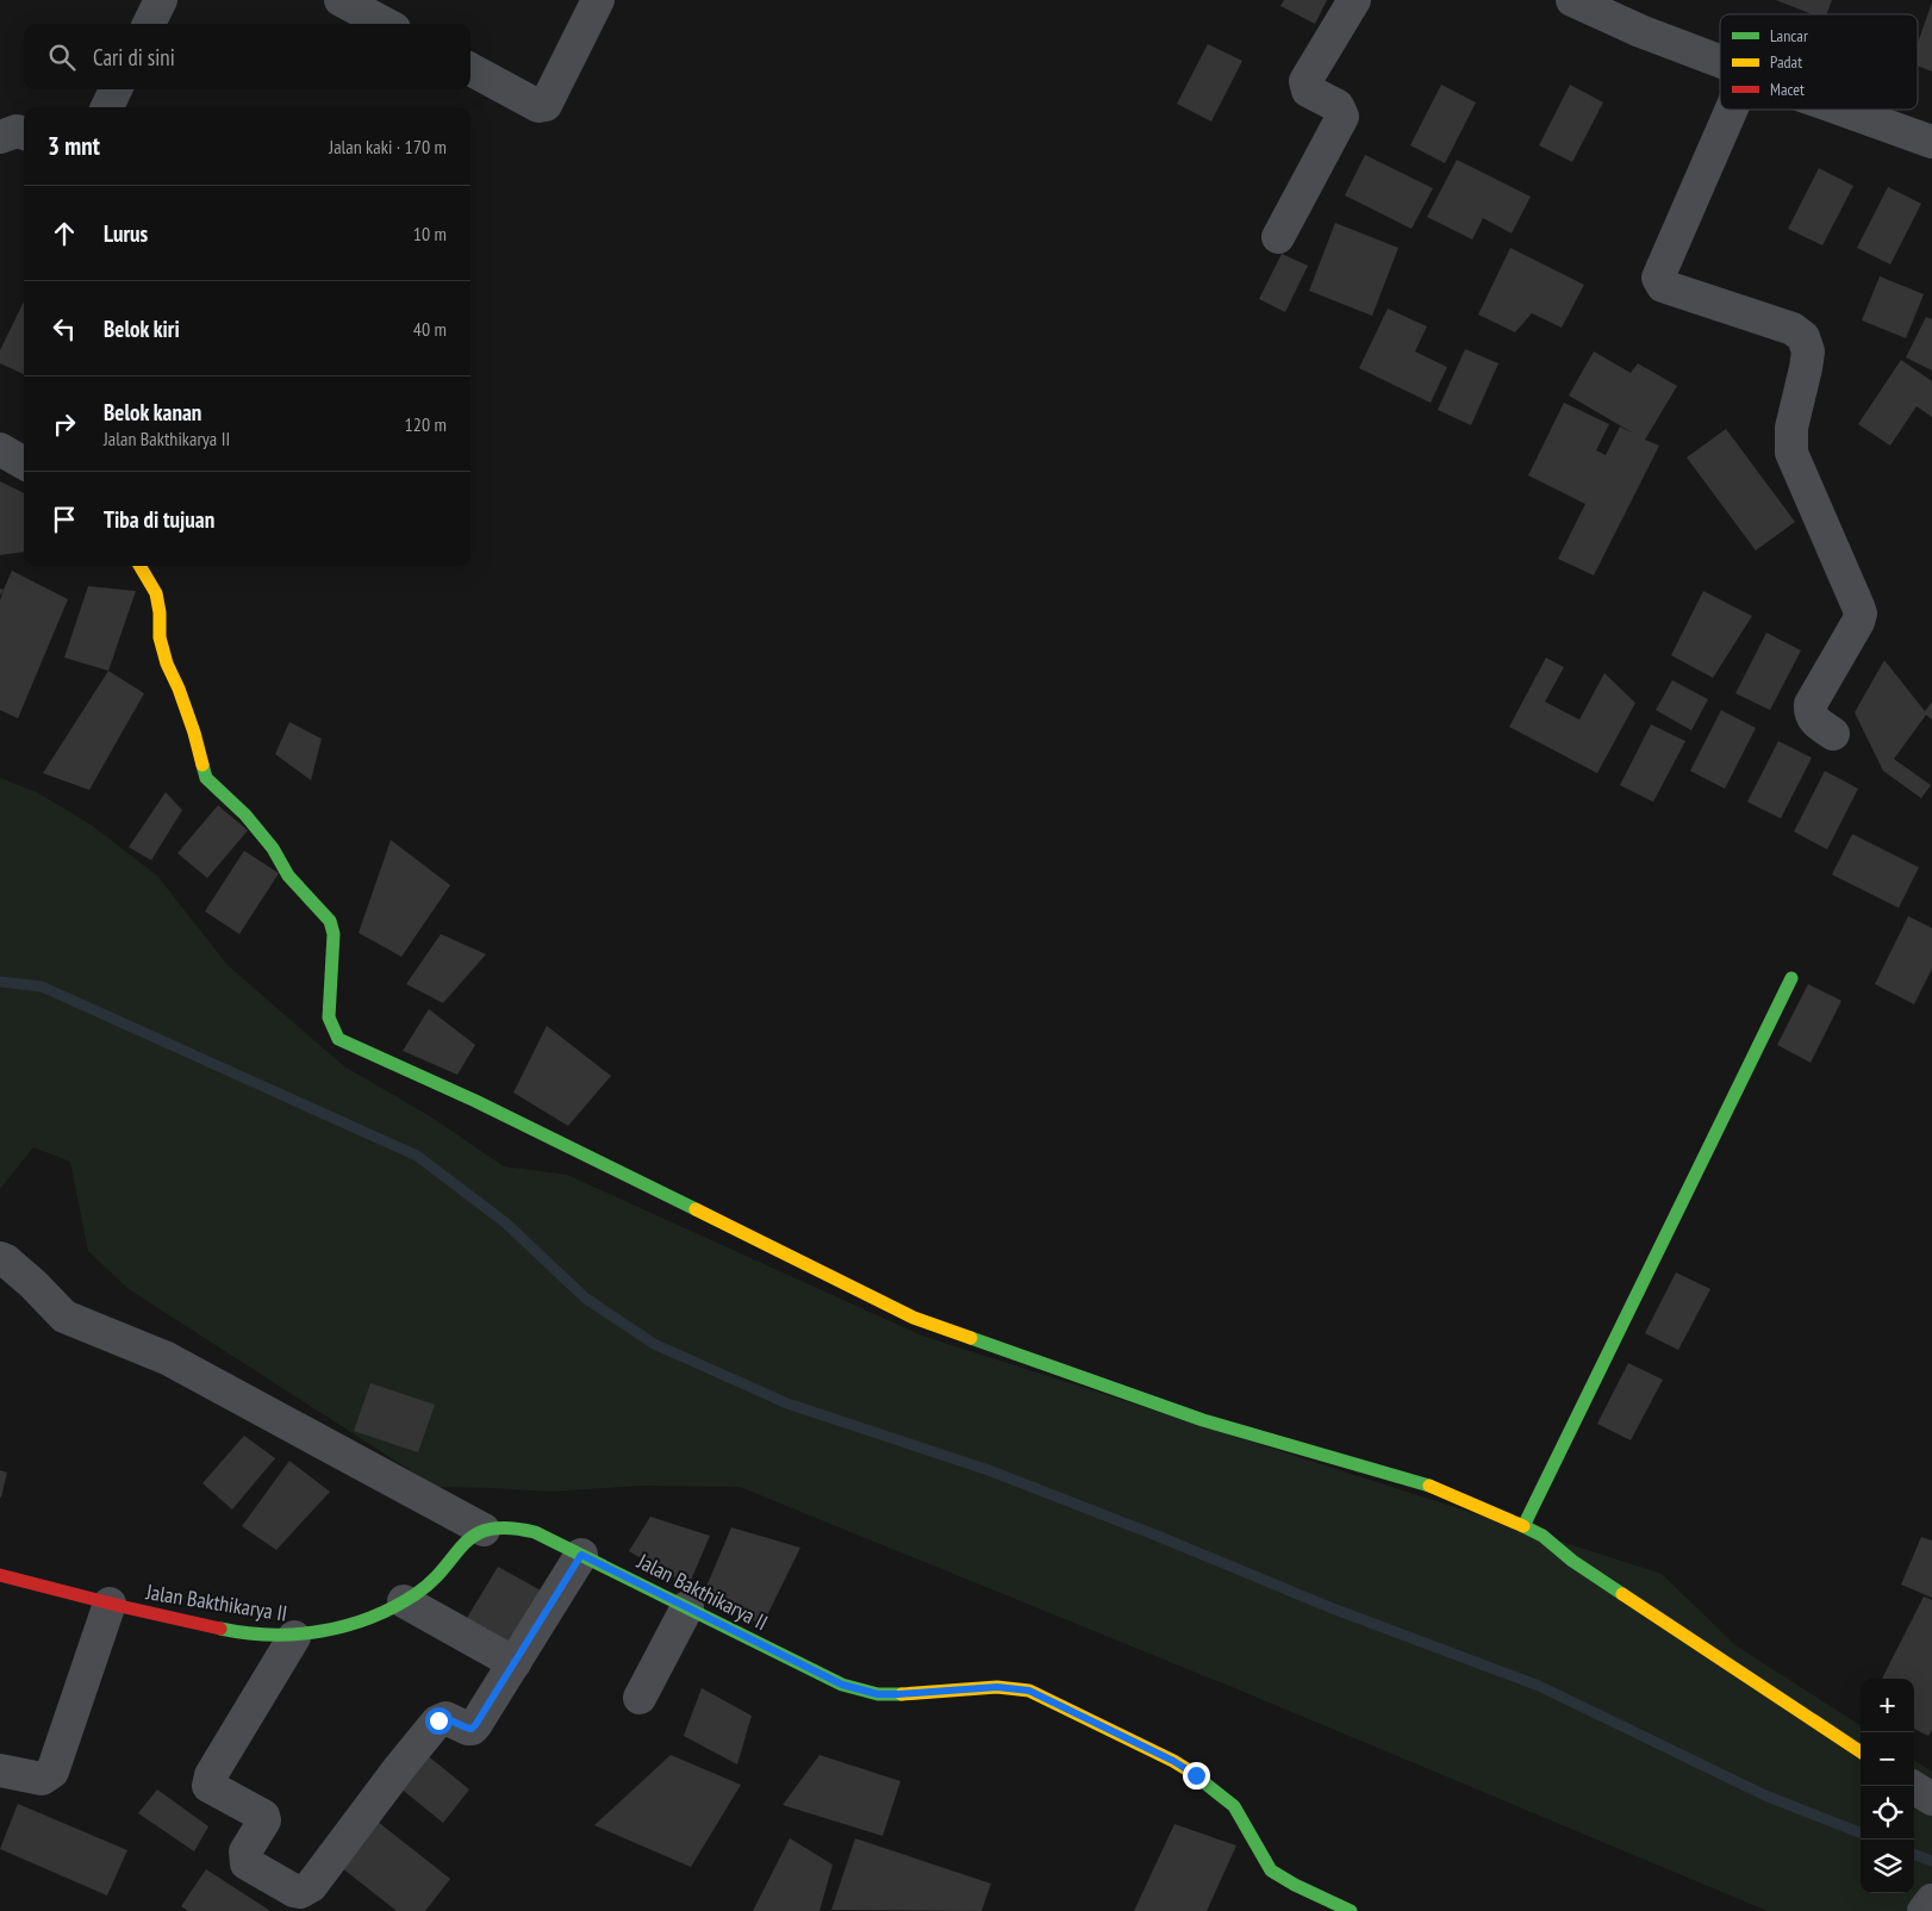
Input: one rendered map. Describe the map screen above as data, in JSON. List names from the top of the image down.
{
  "streets": {
    "street": ["Jalan Bakthikarya II"]
  },
  "legend": ["Lancar", "Padat", "Macet"],
  "page": {
    "search": "Cari di sini",
    "heading": ["3 mnt", "Jalan kaki · 170 m"],
    "list": [
      ["Lurus", "10 m"],
      ["Belok kiri", "40 m"],
      ["Belok kanan", "Jalan Bakthikarya II", "120 m"],
      "Tiba di tujuan"
    ],
    "map_buttons": ["+", "−"]
  }
}
